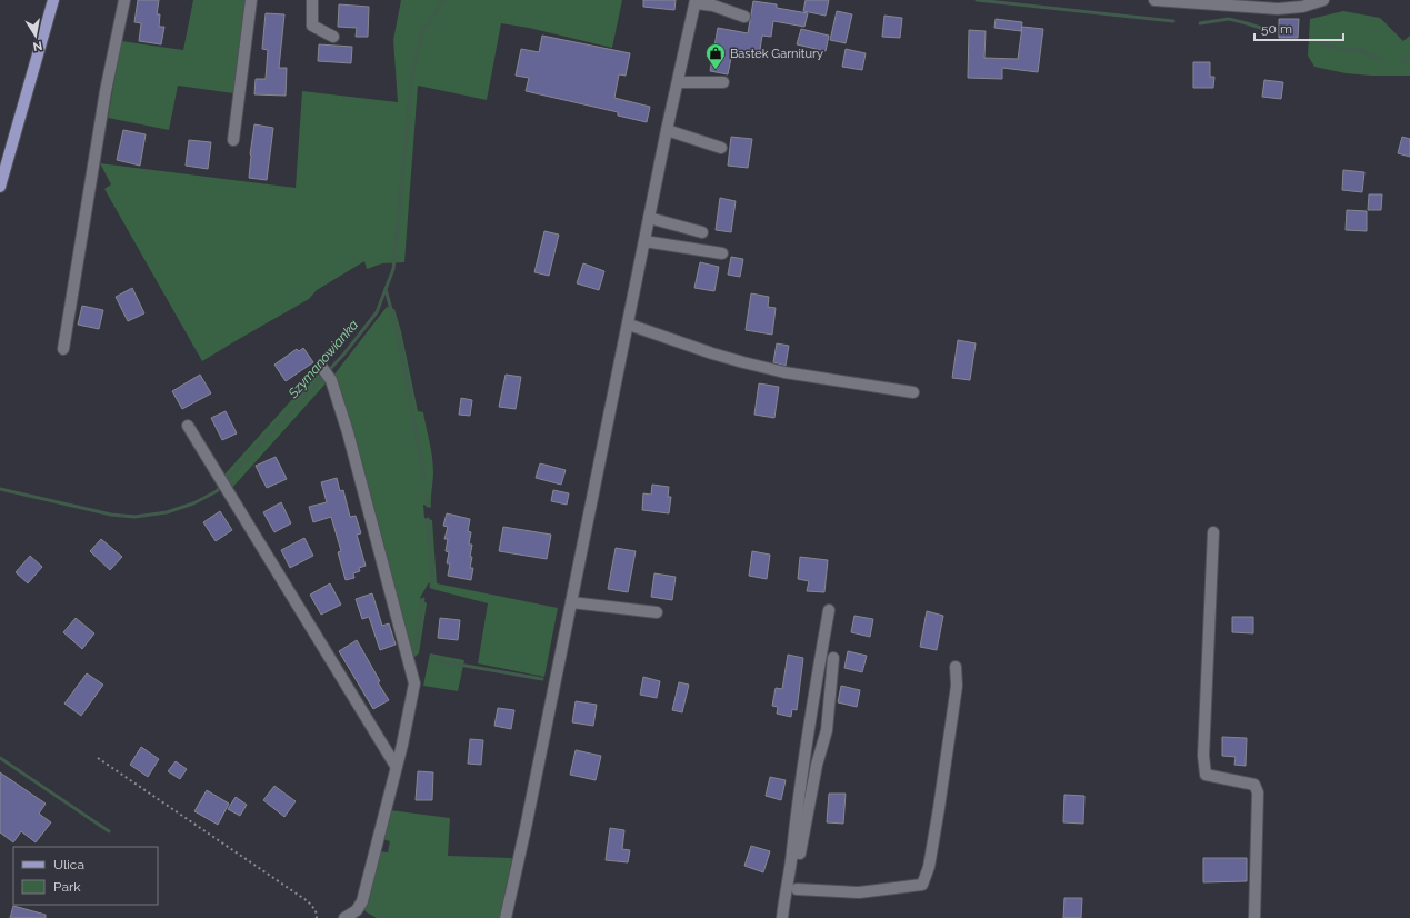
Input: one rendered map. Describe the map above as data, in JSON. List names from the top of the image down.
{
  "water": ["Szymanowianka"],
  "places": {
    "shop": ["Bastek Garnitury"]
  },
  "legend": ["Ulica", "Park"],
  "scale_bar": "50 m",
  "north": "bottom"
}
